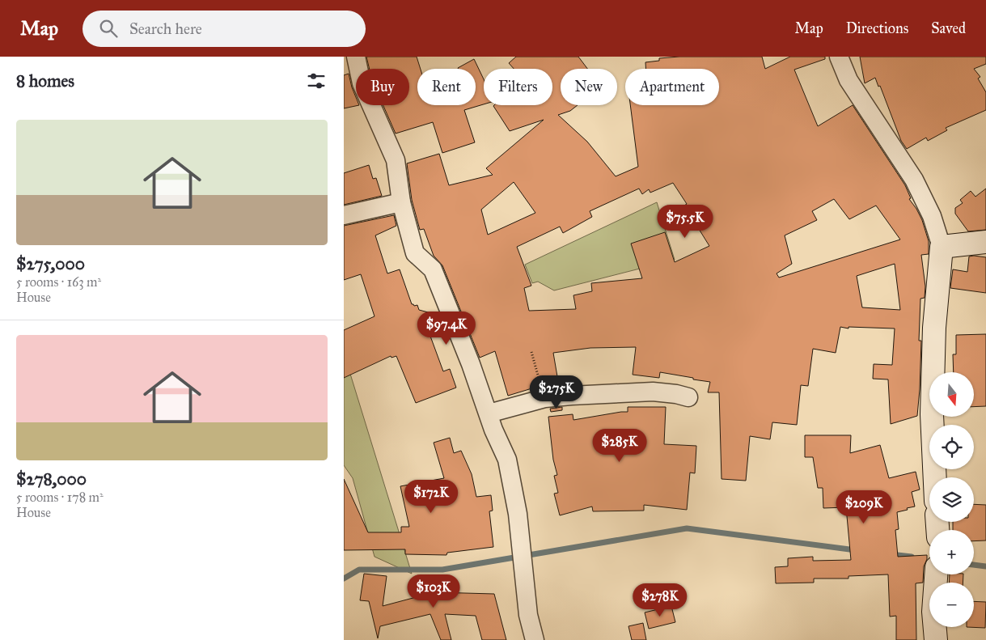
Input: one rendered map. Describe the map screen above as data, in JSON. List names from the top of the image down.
{
  "north": "bottom",
  "page": {
    "header": "Map",
    "search": "Search here",
    "nav": ["Map", "Directions", "Saved"],
    "heading": "8 homes",
    "chip": [
      "Buy",
      "Rent",
      "Filters",
      "New",
      "Apartment"
    ],
    "list": [
      {
        "name": "$275,000",
        "note": "5 rooms · 163 m² · House"
      },
      {
        "name": "$278,000",
        "note": "5 rooms · 178 m² · House"
      }
    ],
    "price": [
      "$75.5K",
      "$97.4K",
      "$275K",
      "$285K",
      "$172K",
      "$209K",
      "$103K",
      "$278K"
    ],
    "map_buttons": ["+", "−"]
  }
}
